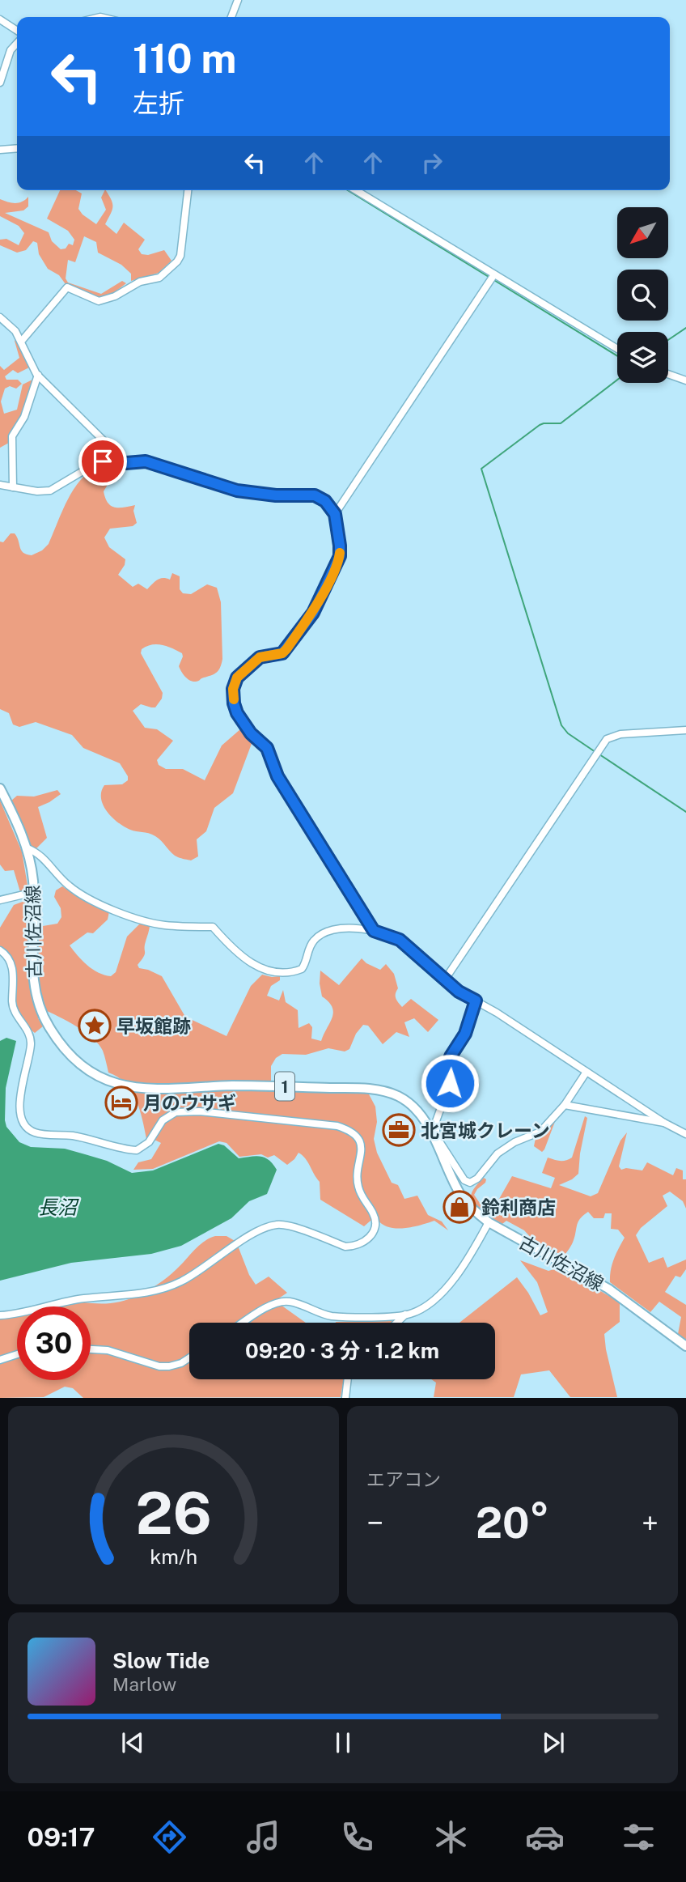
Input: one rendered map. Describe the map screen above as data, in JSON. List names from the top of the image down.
{
  "streets": {
    "main road": ["古川佐沼線", "1"]
  },
  "water": ["長沼"],
  "places": {
    "place": ["早坂館跡"],
    "hotel": ["月のウサギ"],
    "office": ["北宮城クレーン"],
    "shop": ["鈴利商店"]
  },
  "north": "bottom left",
  "page": {
    "turn": ["110 m", "左折"],
    "limit": "30",
    "trip": "09:20 · 3 分 · 1.2 km",
    "tile": "エアコン",
    "heat": ["−", "20°", "+"],
    "song": ["Slow Tide", "Marlow"],
    "tabs": "09:17",
    "gauge": ["26", "km/h"]
  }
}
